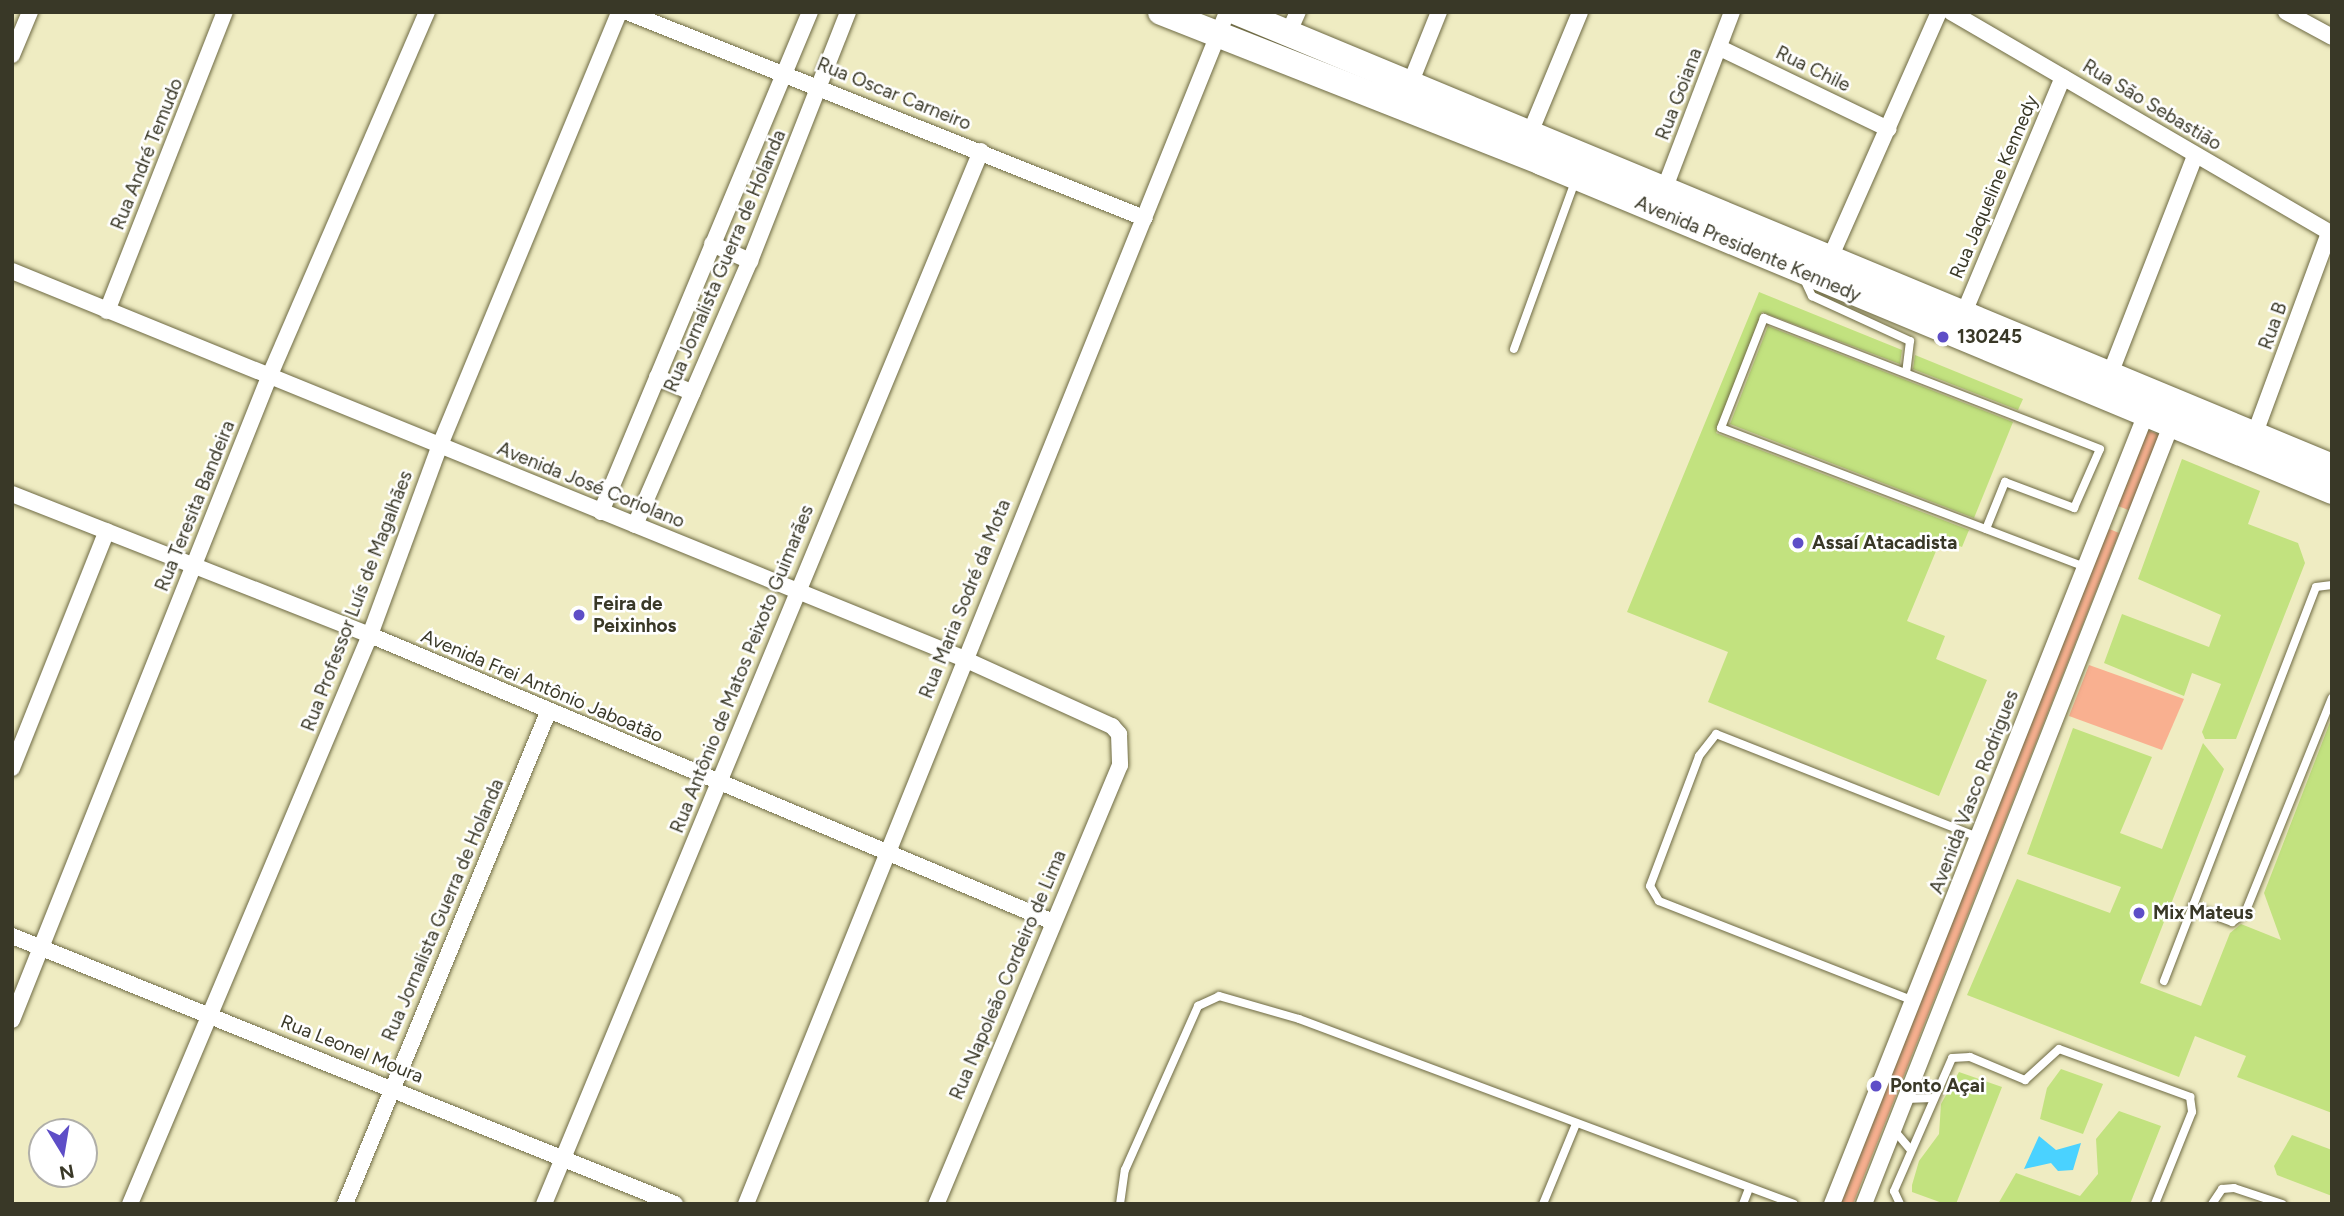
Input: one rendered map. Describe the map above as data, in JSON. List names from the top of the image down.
{
  "streets": {
    "main road": ["Avenida Presidente Kennedy"],
    "street": [
      "Rua Chile",
      "Rua Oscar Carneiro",
      "Rua Goiana",
      "Rua São Sebastião",
      "Rua André Temudo",
      "Rua Jaqueline Kennedy",
      "Rua Jornalista Guerra de Holanda",
      "Rua B",
      "Avenida José Coriolano",
      "Rua Teresita Bandeira",
      "Rua Maria Sodré da Mota",
      "Rua Professor Luís de Magalhães",
      "Rua Antônio de Matos Peixoto Guimarães",
      "Avenida Frei Antônio Jaboatão",
      "Avenida Vasco Rodrigues",
      "Rua Napoleão Cordeiro de Lima",
      "Rua Leonel Moura"
    ]
  },
  "crossings": [
    ["Rua Chile", "Rua Goiana"],
    ["Rua Oscar Carneiro", "Rua Jornalista Guerra de Holanda"],
    ["Rua Oscar Carneiro", "Rua Maria Sodré da Mota"],
    ["Rua Oscar Carneiro", "Rua Antônio de Matos Peixoto Guimarães"],
    ["Rua Goiana", "Avenida Presidente Kennedy"],
    ["Rua São Sebastião", "Rua Jaqueline Kennedy"],
    ["Rua São Sebastião", "Rua B"],
    ["Rua André Temudo", "Avenida José Coriolano"],
    ["Rua Jaqueline Kennedy", "Avenida Presidente Kennedy"],
    ["Avenida Presidente Kennedy", "Rua B"],
    ["Avenida Presidente Kennedy", "Rua Maria Sodré da Mota"],
    ["Avenida Presidente Kennedy", "Avenida Vasco Rodrigues"],
    ["Rua Jornalista Guerra de Holanda", "Avenida José Coriolano"],
    ["Rua Jornalista Guerra de Holanda", "Avenida Frei Antônio Jaboatão"],
    ["Rua Jornalista Guerra de Holanda", "Rua Leonel Moura"],
    ["Avenida José Coriolano", "Rua Teresita Bandeira"],
    ["Avenida José Coriolano", "Rua Maria Sodré da Mota"],
    ["Avenida José Coriolano", "Rua Professor Luís de Magalhães"],
    ["Avenida José Coriolano", "Rua Antônio de Matos Peixoto Guimarães"],
    ["Avenida José Coriolano", "Rua Napoleão Cordeiro de Lima"],
    ["Rua Teresita Bandeira", "Avenida Frei Antônio Jaboatão"],
    ["Rua Teresita Bandeira", "Rua Leonel Moura"],
    ["Rua Maria Sodré da Mota", "Avenida Frei Antônio Jaboatão"],
    ["Rua Professor Luís de Magalhães", "Avenida Frei Antônio Jaboatão"],
    ["Rua Professor Luís de Magalhães", "Rua Leonel Moura"],
    ["Rua Antônio de Matos Peixoto Guimarães", "Avenida Frei Antônio Jaboatão"],
    ["Rua Antônio de Matos Peixoto Guimarães", "Rua Leonel Moura"],
    ["Avenida Frei Antônio Jaboatão", "Rua Napoleão Cordeiro de Lima"]
  ],
  "places": [
    "130245",
    "Assaí Atacadista",
    "Feira de Peixinhos",
    "Mix Mateus",
    "Ponto Açai"
  ],
  "north": "bottom"
}
